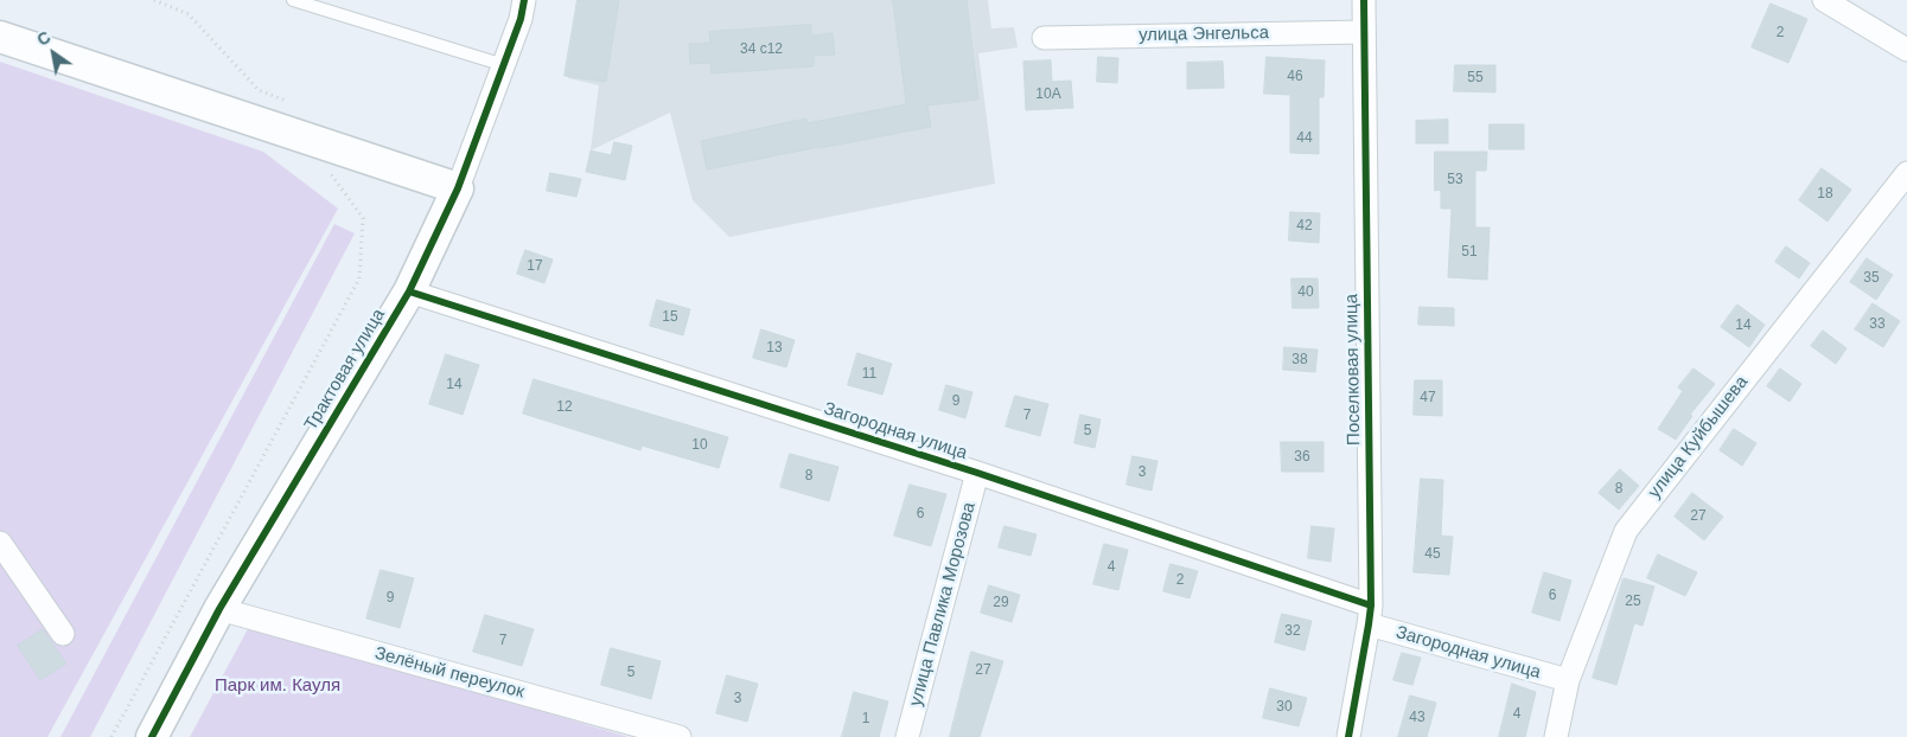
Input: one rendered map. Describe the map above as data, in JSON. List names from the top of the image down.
{
  "streets": {
    "street": [
      "улица Энгельса",
      "Трактовая улица",
      "Поселковая улица",
      "Загородная улица",
      "улица Куйбышева",
      "улица Павлика Морозова",
      "Зелёный переулок"
    ]
  },
  "crossings": [
    ["улица Энгельса", "Поселковая улица"],
    ["Трактовая улица", "Загородная улица"],
    ["Трактовая улица", "Зелёный переулок"],
    ["Поселковая улица", "Загородная улица"],
    ["Загородная улица", "улица Куйбышева"],
    ["Загородная улица", "улица Павлика Морозова"]
  ],
  "parks": ["Парк им. Кауля"],
  "house_numbers": [
    "2",
    "34 с12",
    "46",
    "55",
    "10А",
    "44",
    "53",
    "18",
    "42",
    "51",
    "17",
    "35",
    "40",
    "15",
    "33",
    "14",
    "13",
    "38",
    "11",
    "14",
    "47",
    "9",
    "12",
    "7",
    "5",
    "10",
    "36",
    "3",
    "8",
    "8",
    "6",
    "27",
    "45",
    "4",
    "2",
    "6",
    "9",
    "25",
    "29",
    "32",
    "7",
    "27",
    "5",
    "3",
    "30",
    "4",
    "43",
    "1"
  ],
  "north": "top left"
}
